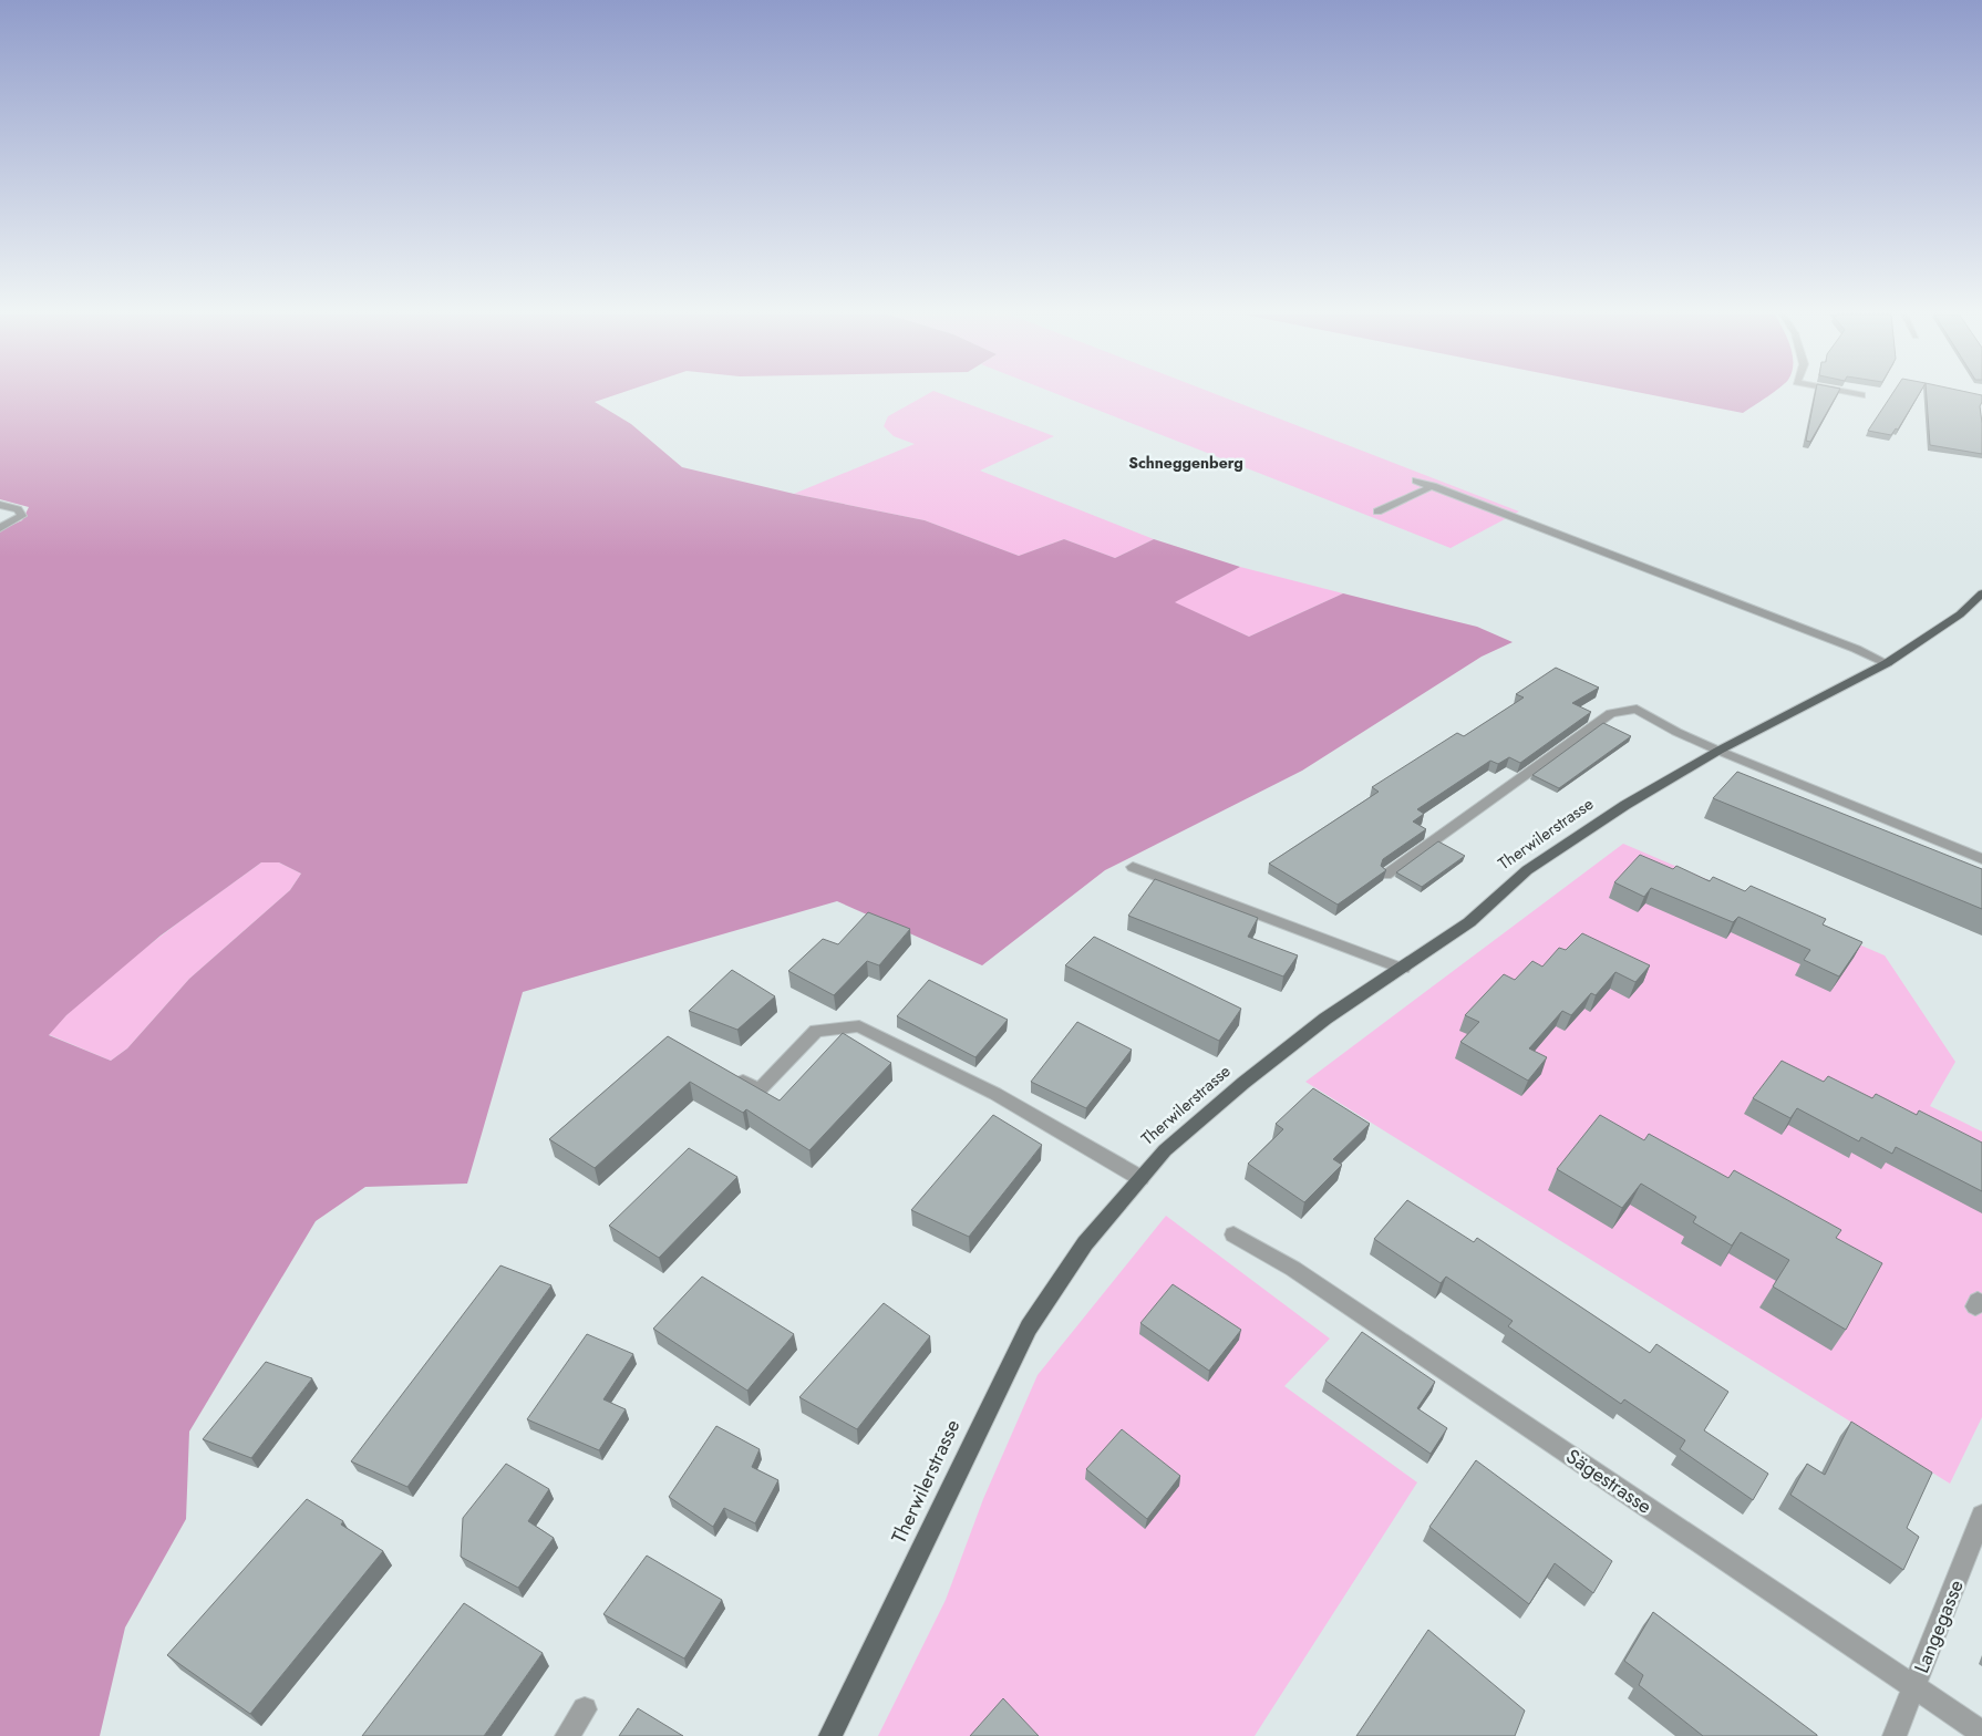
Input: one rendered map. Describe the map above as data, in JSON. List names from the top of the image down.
{
  "streets": {
    "main road": ["Therwilerstrasse"],
    "street": ["Sägestrasse", "Langegasse"]
  },
  "crossings": [
    ["Sägestrasse", "Langegasse"]
  ],
  "districts": ["Schneggenberg"]
}
